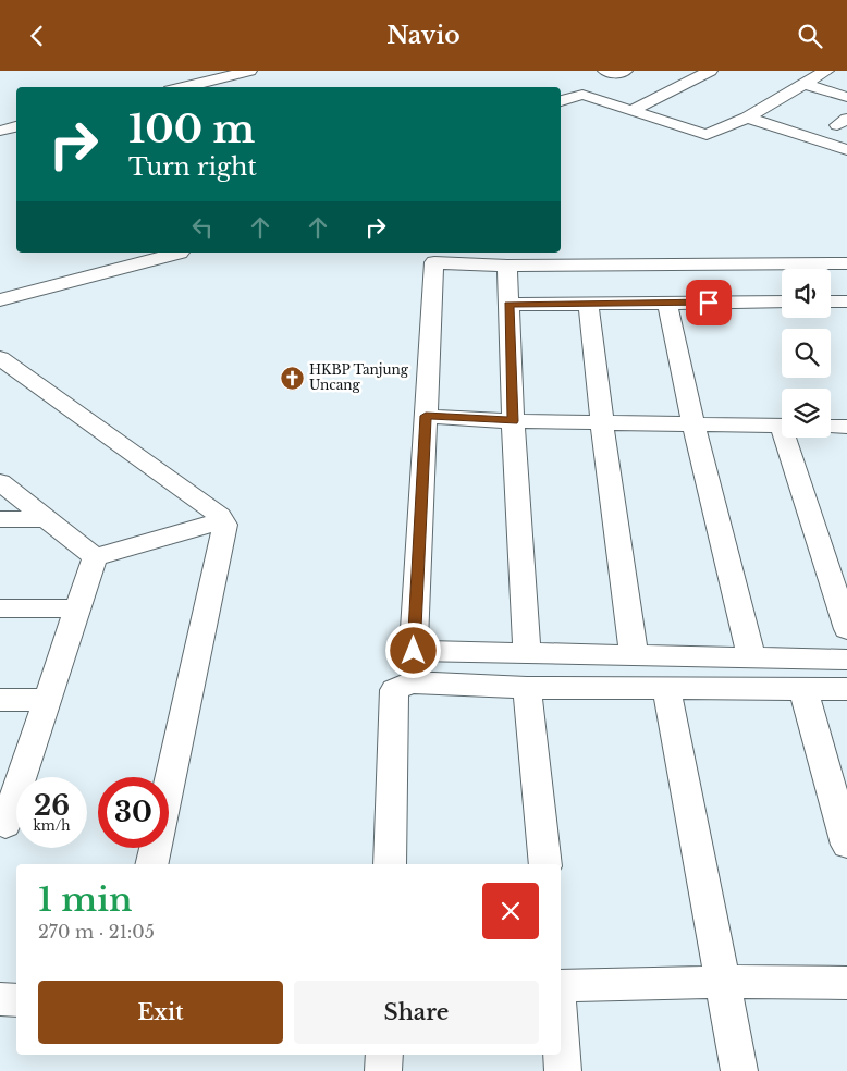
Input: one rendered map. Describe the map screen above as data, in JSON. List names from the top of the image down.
{
  "places": {
    "church": ["HKBP Tanjung Uncang"]
  },
  "page": {
    "header": "Navio",
    "turn": ["100 m", "Turn right"],
    "speed": "26 km/h",
    "limit": "30",
    "heading": ["1 min", "270 m · 21:05"],
    "buttons": ["Exit", "Share"]
  }
}
